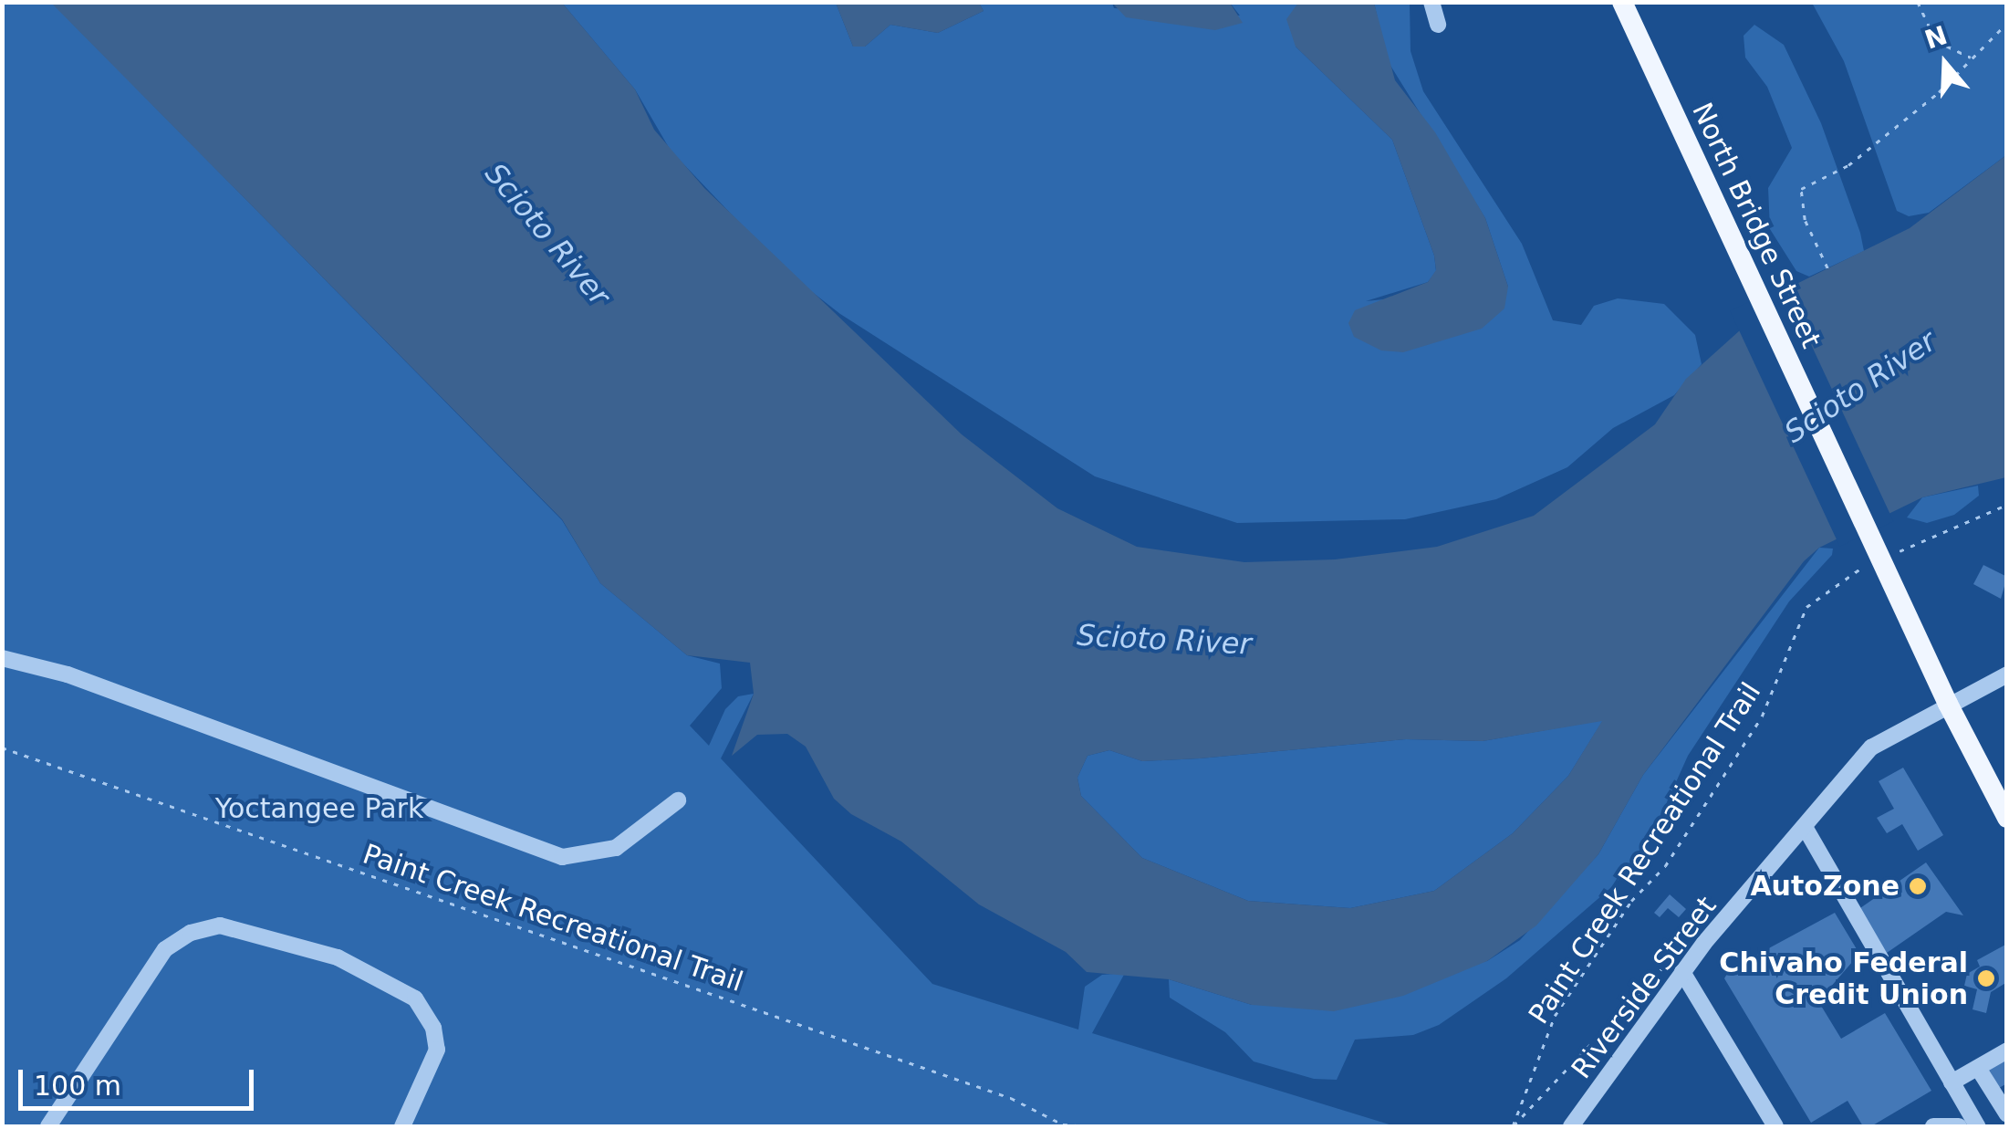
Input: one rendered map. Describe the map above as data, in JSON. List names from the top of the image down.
{
  "streets": {
    "main road": ["North Bridge Street"],
    "street": ["Riverside Street"],
    "path": ["Paint Creek Recreational Trail"]
  },
  "crossings": [
    ["North Bridge Street", "Riverside Street"]
  ],
  "water": ["Scioto River"],
  "parks": ["Yoctangee Park"],
  "places": ["AutoZone", "Chivaho Federal Credit Union"],
  "scale_bar": "100 m",
  "north": "top"
}
